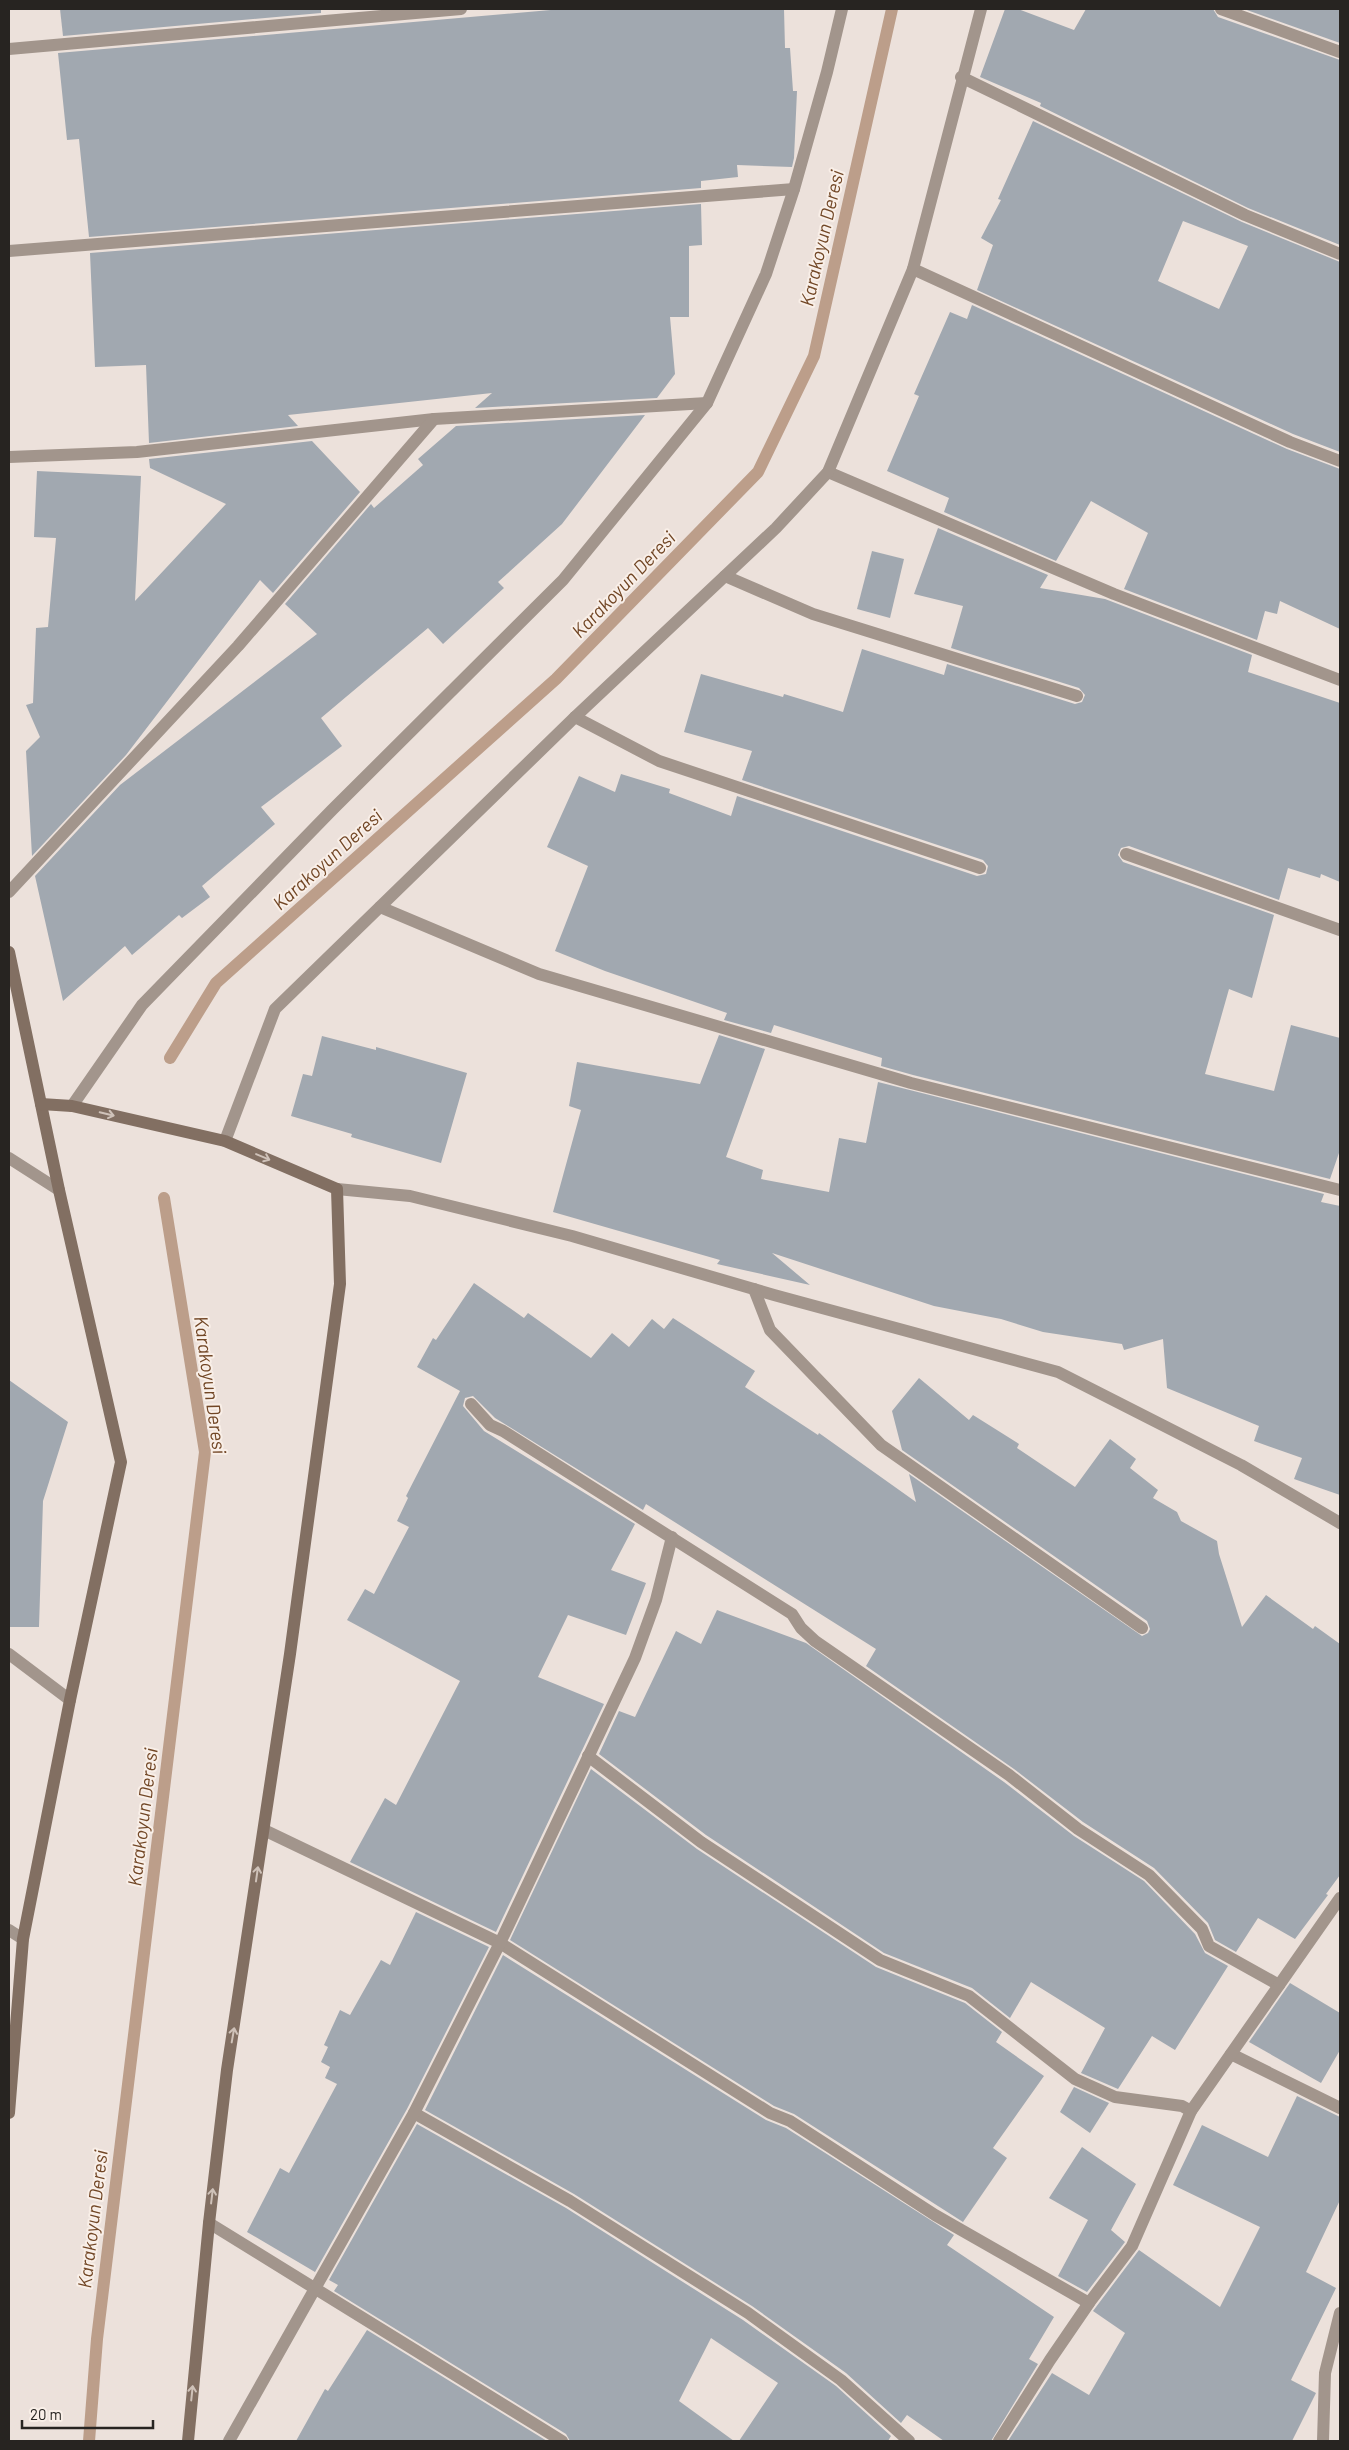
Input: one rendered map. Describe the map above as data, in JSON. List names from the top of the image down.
{
  "water": ["Karakoyun Deresi"],
  "scale_bar": "20 m"
}
